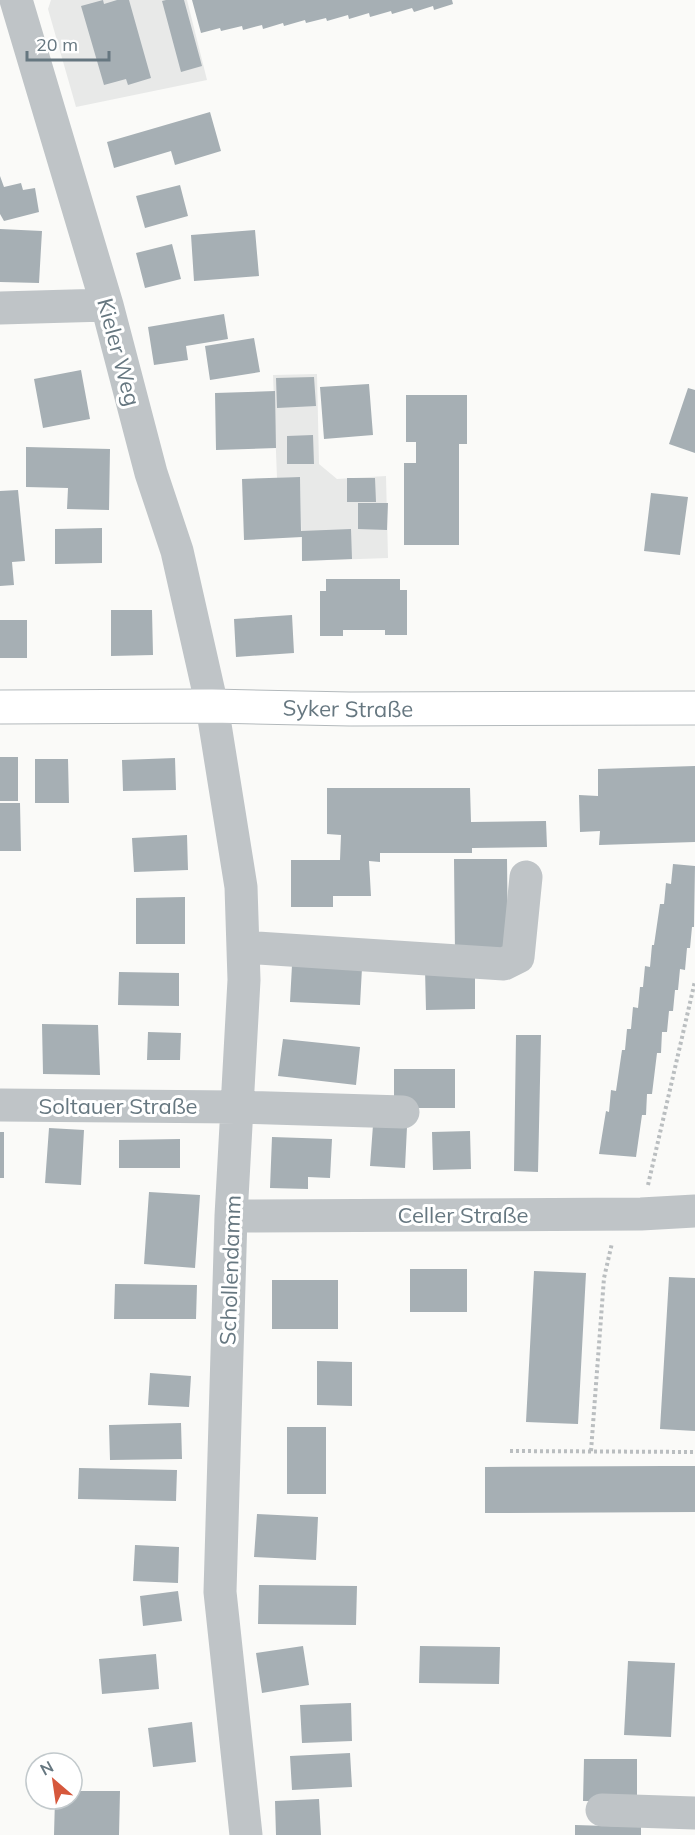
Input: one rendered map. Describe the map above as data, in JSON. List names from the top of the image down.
{
  "streets": {
    "main road": ["Syker Straße"],
    "street": [
      "Kieler Weg",
      "Soltauer Straße",
      "Celler Straße",
      "Schollendamm"
    ]
  },
  "crossings": [
    ["Kieler Weg", "Syker Straße"],
    ["Kieler Weg", "Schollendamm"],
    ["Syker Straße", "Schollendamm"],
    ["Soltauer Straße", "Schollendamm"],
    ["Celler Straße", "Schollendamm"]
  ],
  "scale_bar": "20 m",
  "north": "top left"
}
